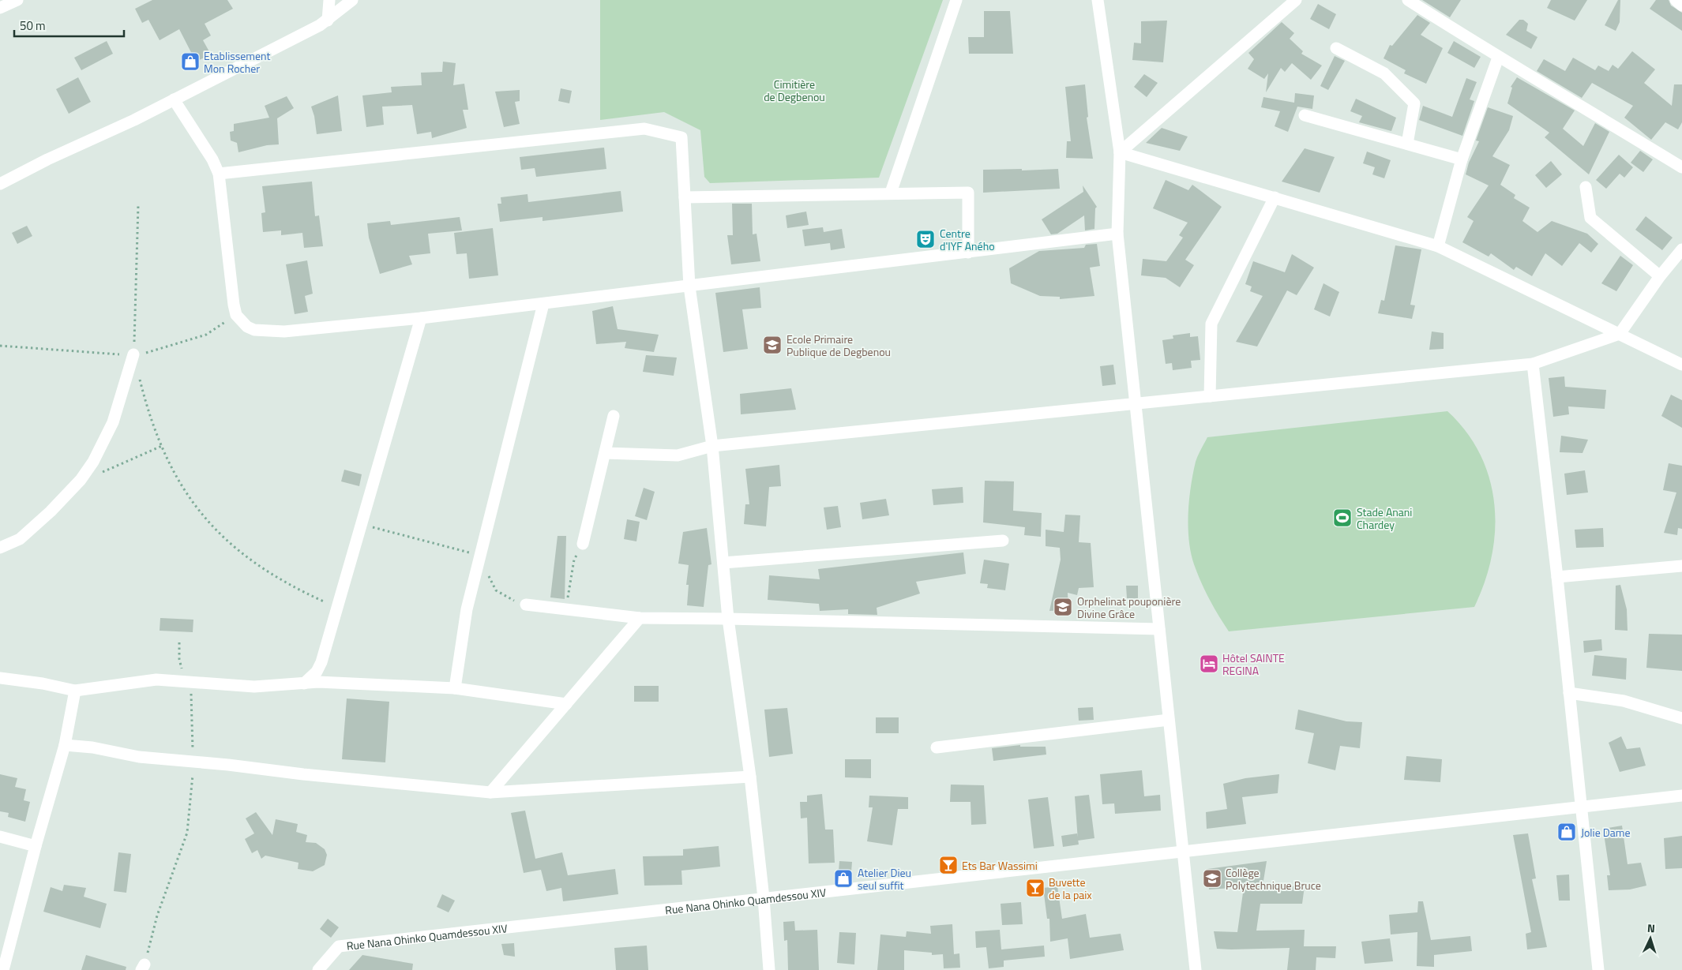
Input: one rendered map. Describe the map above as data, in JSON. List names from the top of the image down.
{
  "streets": {
    "street": ["Rue Nana Ohinko Quamdessou XIV"]
  },
  "parks": ["Cimitière de Degbenou"],
  "places": {
    "shop": ["Etablissement Mon Rocher", "Jolie Dame", "Atelier Dieu seul suffit"],
    "theatre": ["Centre d'IYF Aného"],
    "school or university": ["Ecole Primaire Publique de Degbenou", "Orphelinat pouponière Divine Grâce", "Collège Polytechnique Bruce"],
    "sports": ["Stade Anani Chardey"],
    "hotel": ["Hôtel SAINTE REGINA"],
    "bar": ["Ets Bar Wassimi", "Buvette de la paix"]
  },
  "scale_bar": "50 m",
  "north": "top"
}
